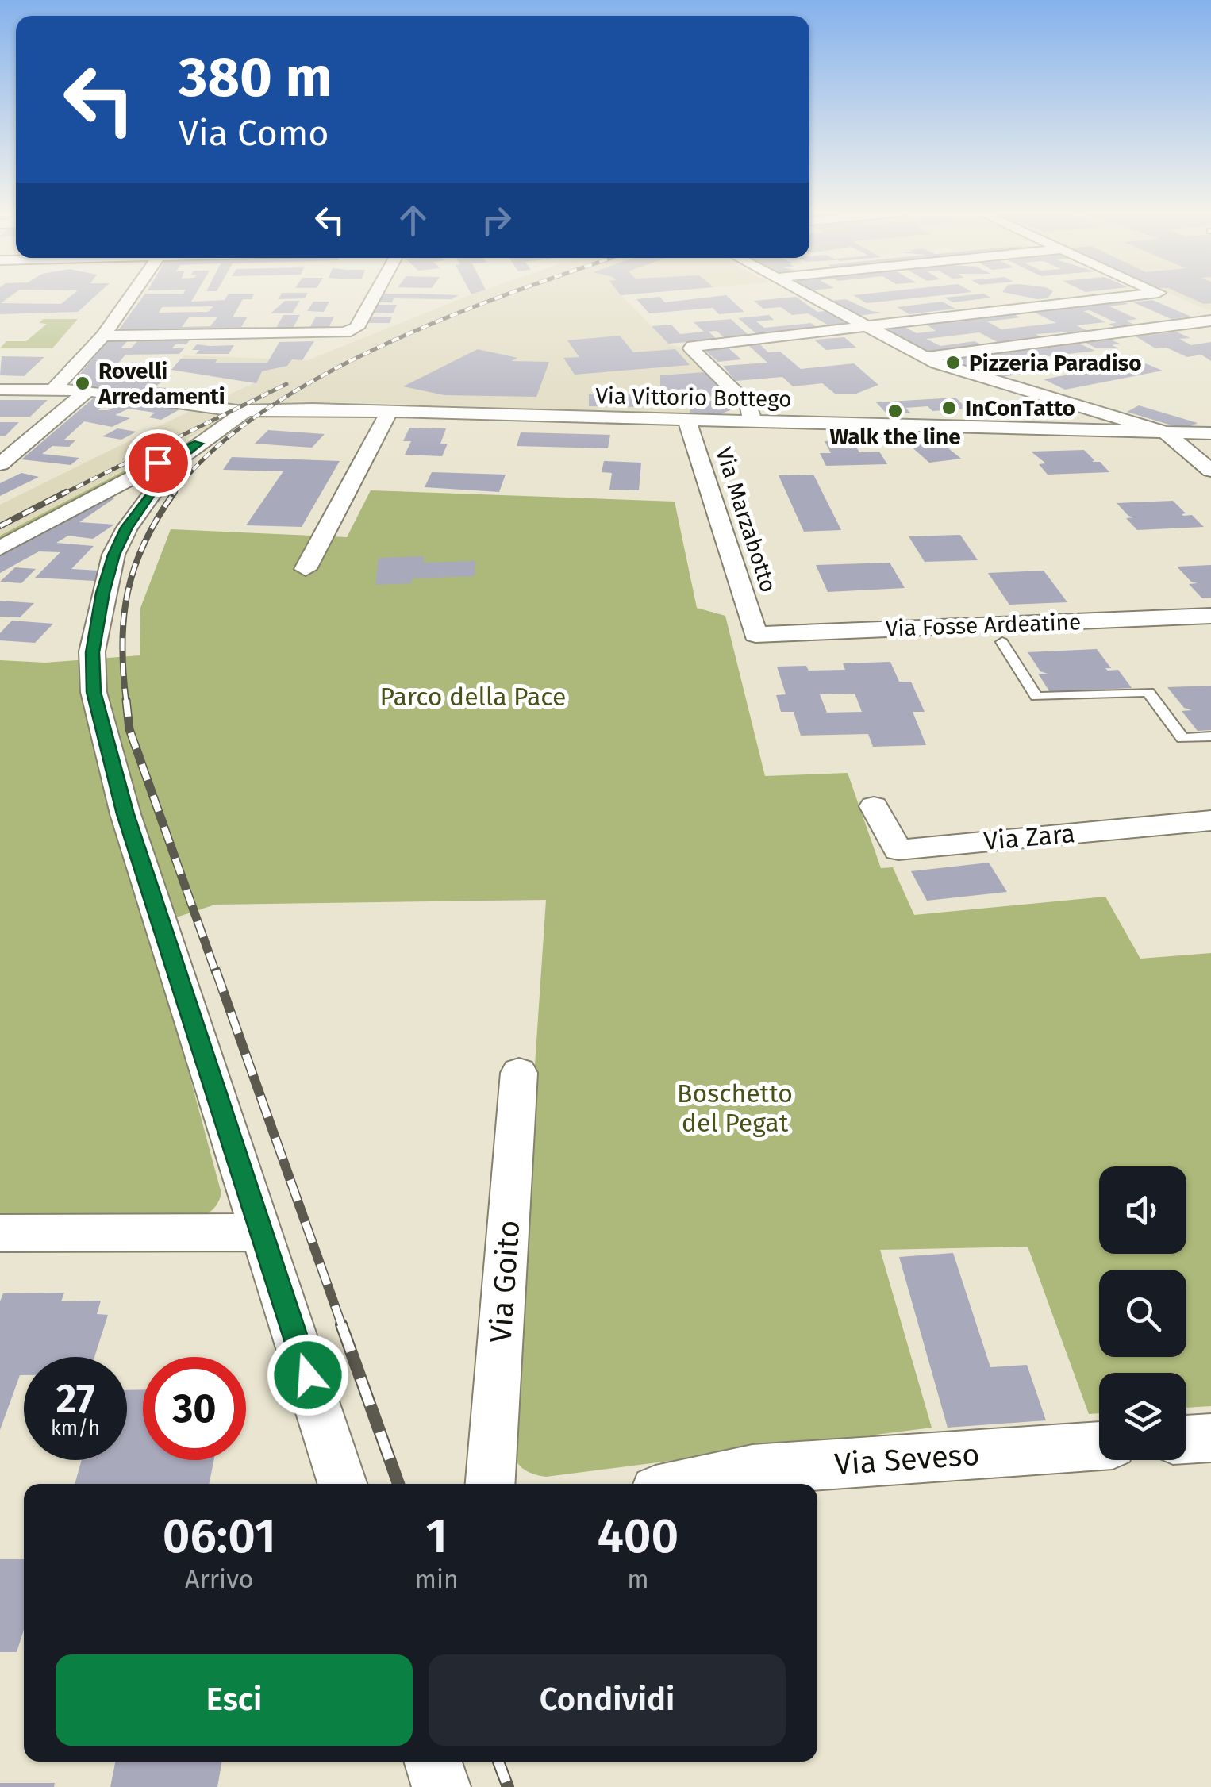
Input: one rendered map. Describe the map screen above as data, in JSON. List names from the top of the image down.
{
  "streets": {
    "street": [
      "Via Vittorio Bottego",
      "Via Marzabotto",
      "Via Fosse Ardeatine",
      "Via Zara",
      "Via Goito",
      "Via Seveso"
    ]
  },
  "crossings": [
    ["Via Vittorio Bottego", "Via Marzabotto"],
    ["Via Marzabotto", "Via Fosse Ardeatine"]
  ],
  "parks": ["Parco della Pace", "Boschetto del Pegat"],
  "places": [
    "Pizzeria Paradiso",
    "Rovelli Arredamenti",
    "InConTatto",
    "Walk the line"
  ],
  "page": {
    "turn": ["380 m", "Via Como"],
    "speed": "27 km/h",
    "limit": "30",
    "eta": [
      "06:01",
      "Arrivo",
      "1",
      "min",
      "400",
      "m"
    ],
    "buttons": ["Esci", "Condividi"]
  }
}
